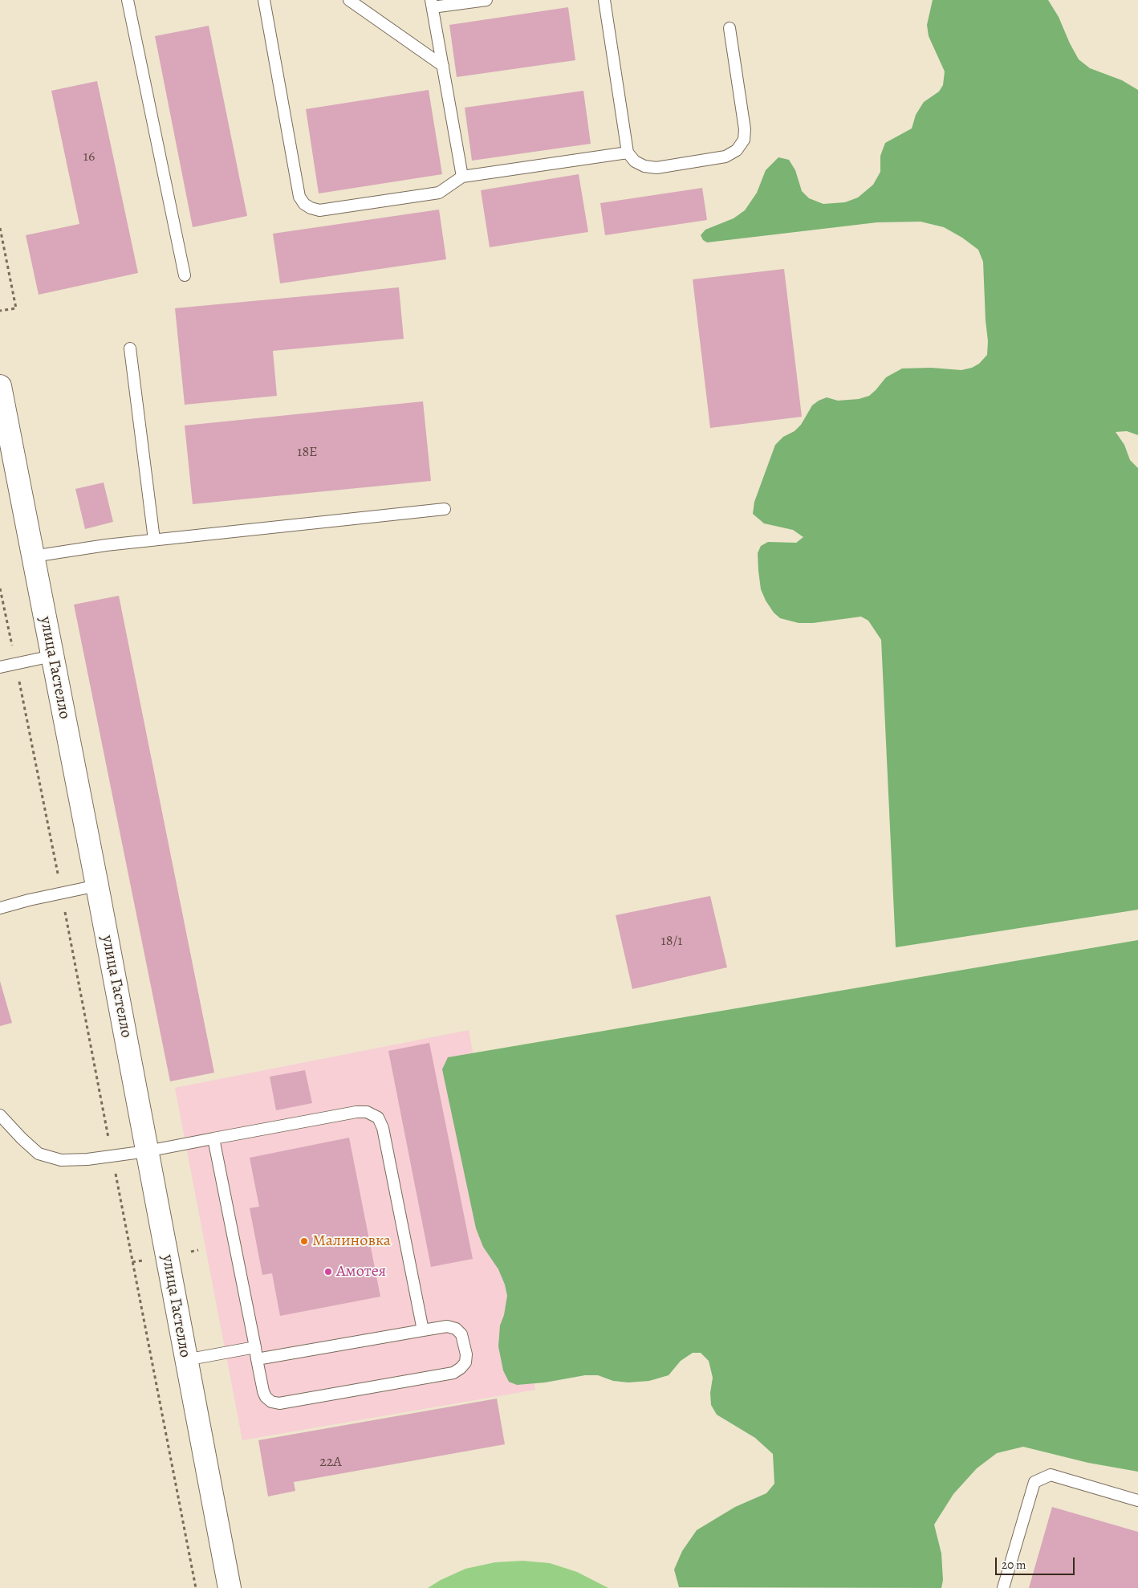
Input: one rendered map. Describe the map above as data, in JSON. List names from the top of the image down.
{
  "streets": {
    "street": ["улица Гастелло"]
  },
  "places": ["Малиновка", "Амотея"],
  "house_numbers": [
    "16",
    "18Е",
    "18/1",
    "22А"
  ],
  "scale_bar": "20 m"
}
